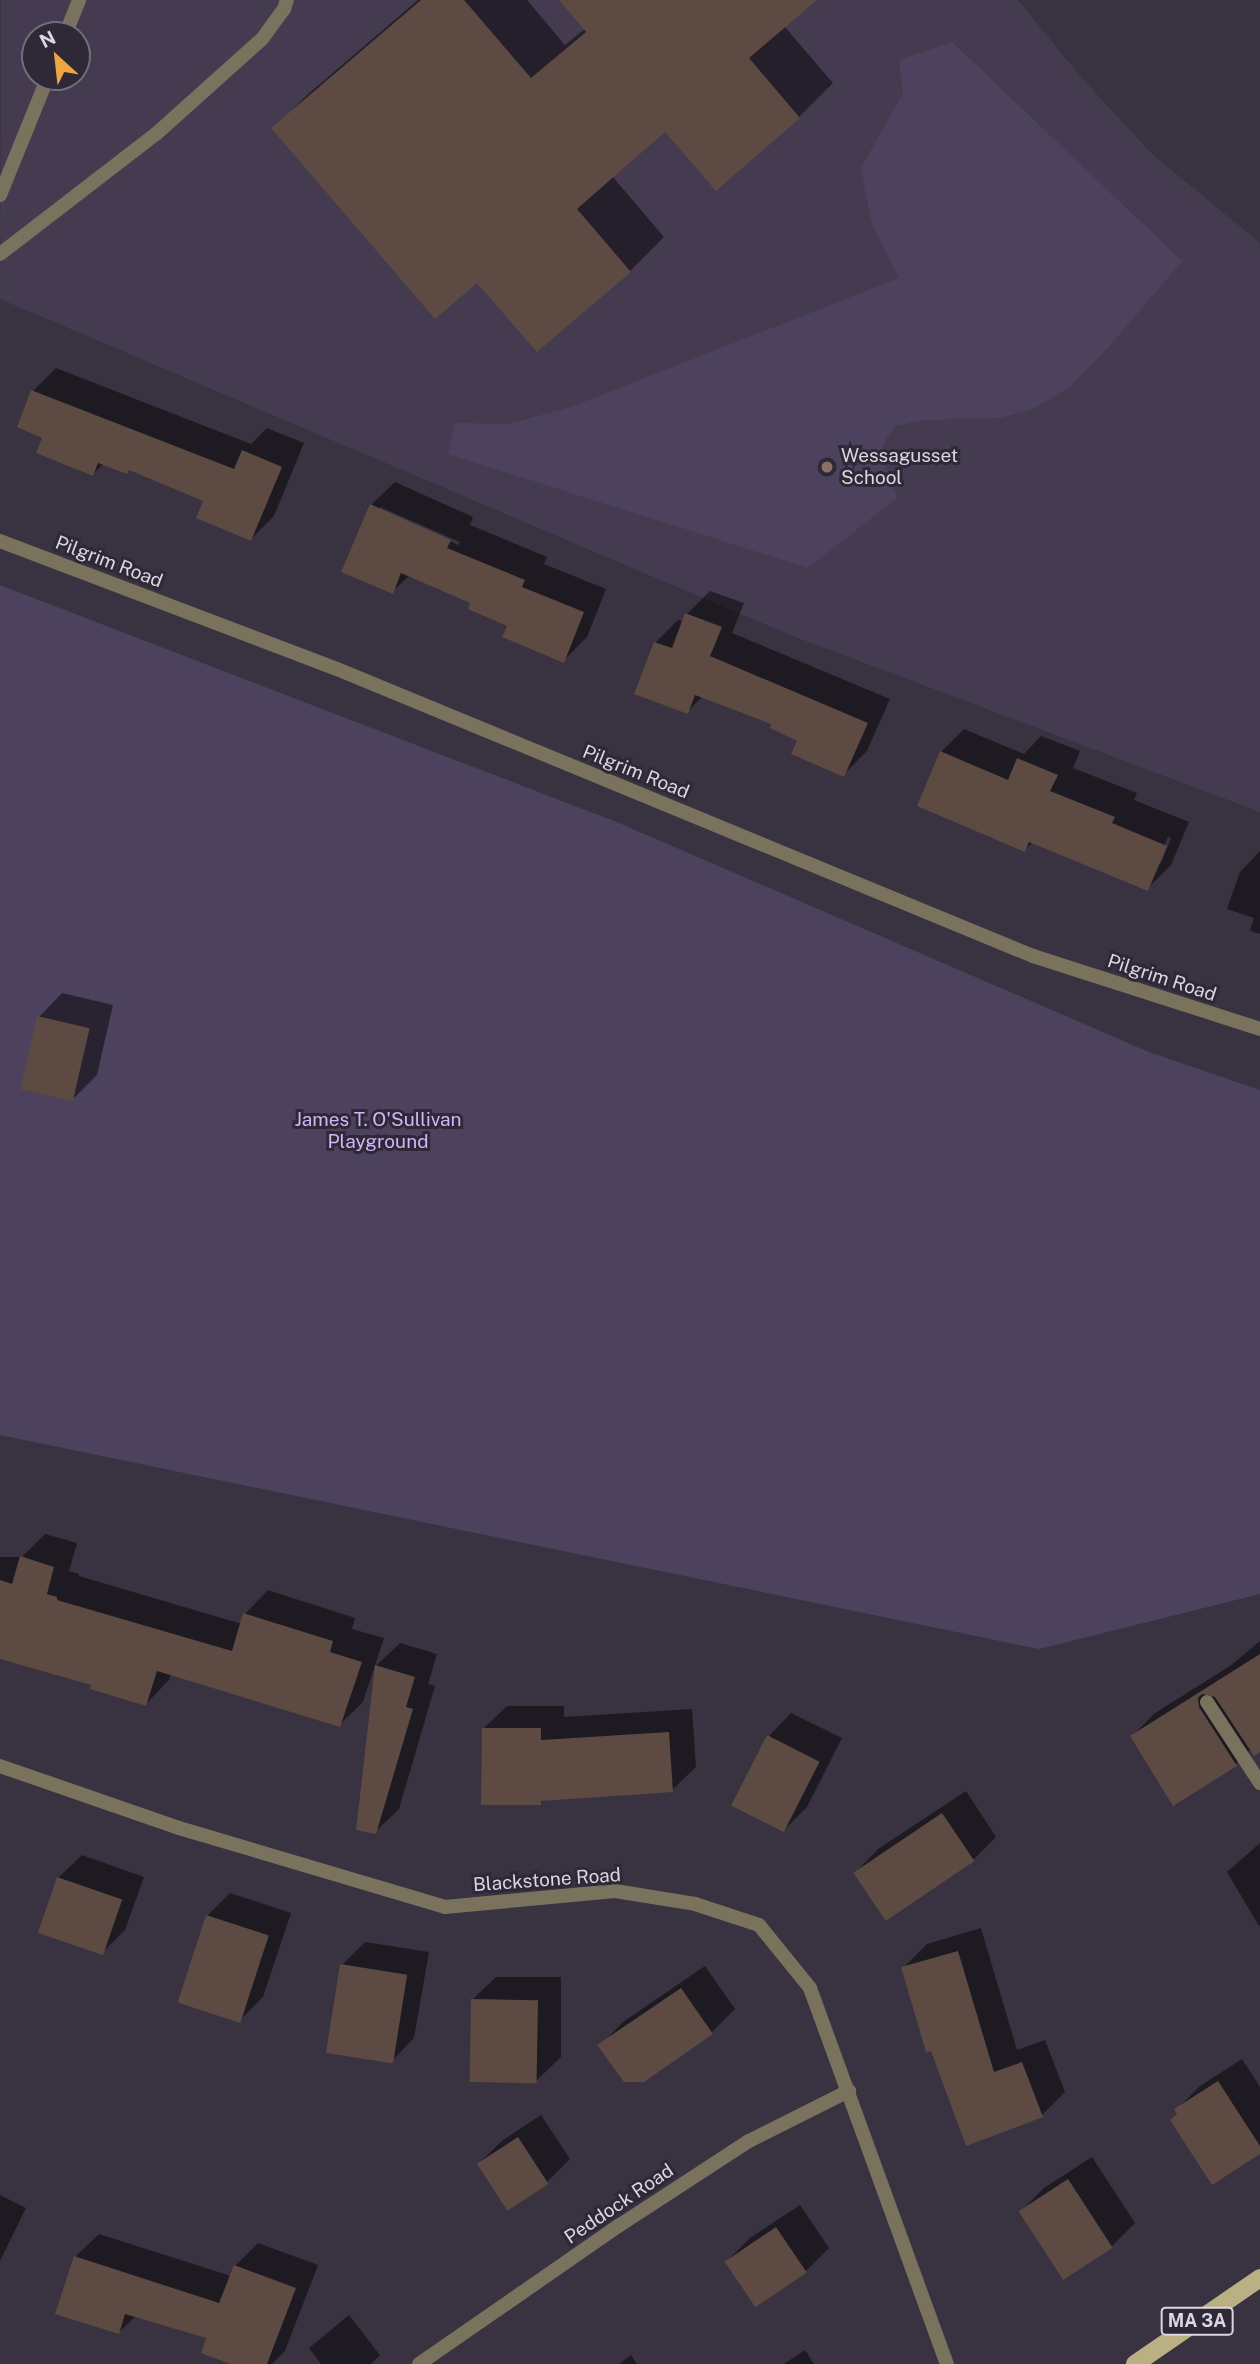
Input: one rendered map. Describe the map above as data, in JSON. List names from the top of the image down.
{
  "streets": {
    "main road": ["MA 3A"],
    "street": ["Pilgrim Road", "Blackstone Road", "Peddock Road"]
  },
  "crossings": [
    ["Blackstone Road", "Peddock Road"]
  ],
  "parks": ["James T. O'Sullivan Playground"],
  "places": ["Wessagusset School"],
  "north": "top left"
}
